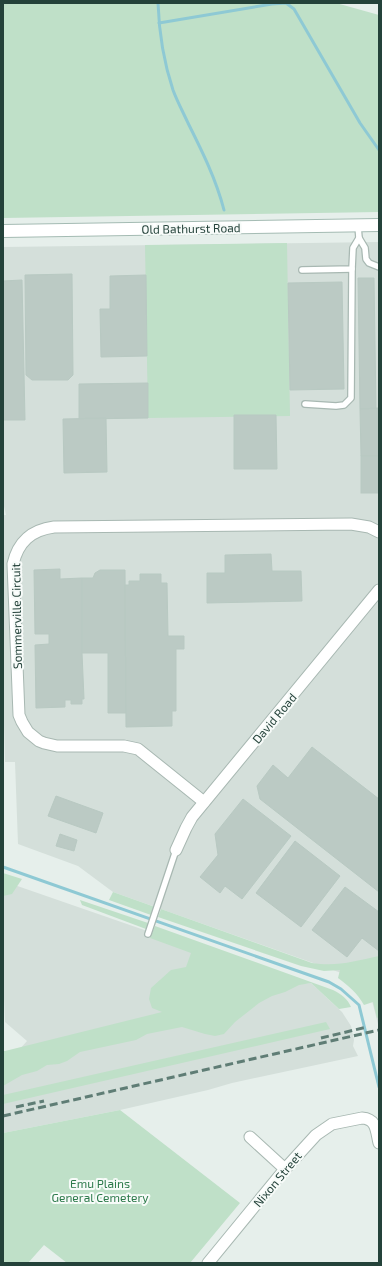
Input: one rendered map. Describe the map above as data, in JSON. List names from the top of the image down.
{
  "streets": {
    "main road": ["Old Bathurst Road"],
    "street": ["Sommerville Circuit", "David Road", "Nixon Street"]
  },
  "crossings": [
    ["Sommerville Circuit", "David Road"]
  ],
  "parks": ["Emu Plains General Cemetery"]
}
